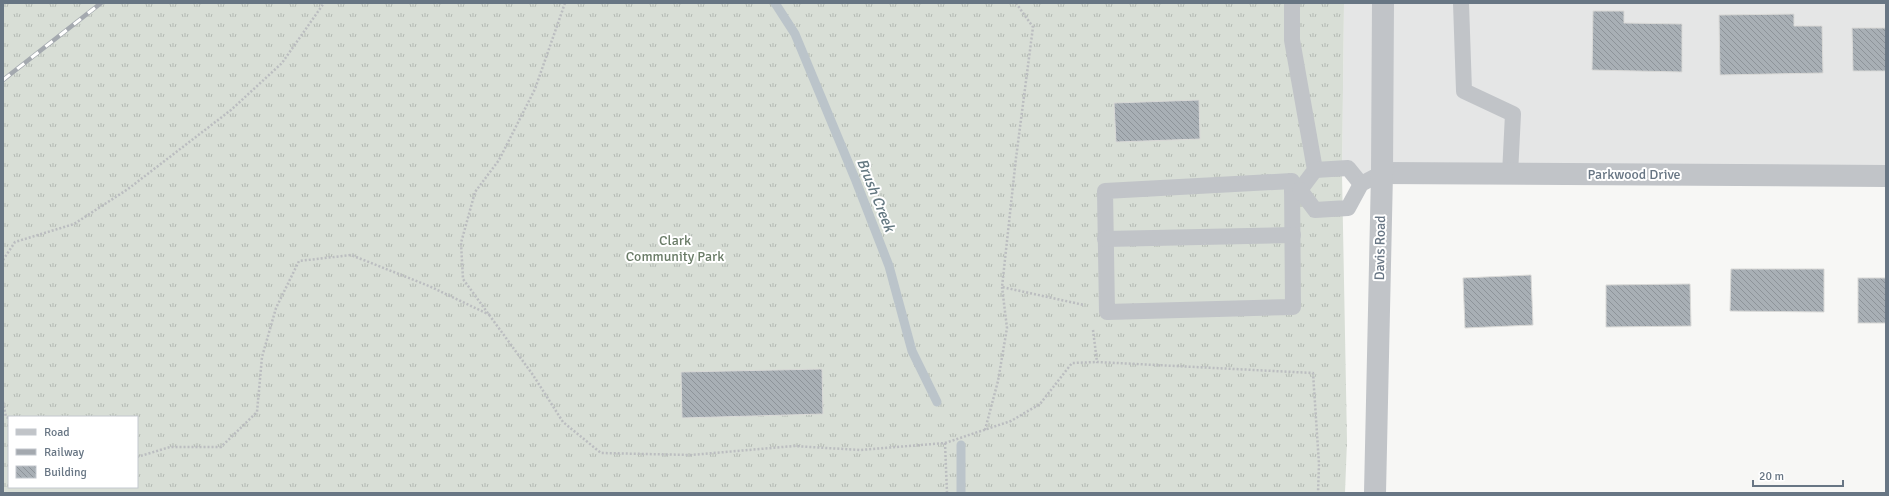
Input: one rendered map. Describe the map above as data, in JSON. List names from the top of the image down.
{
  "streets": {
    "street": ["Parkwood Drive", "Davis Road"]
  },
  "crossings": [
    ["Parkwood Drive", "Davis Road"]
  ],
  "water": ["Brush Creek"],
  "parks": ["Clark Community Park"],
  "legend": ["Road", "Railway", "Building"],
  "scale_bar": "20 m"
}
